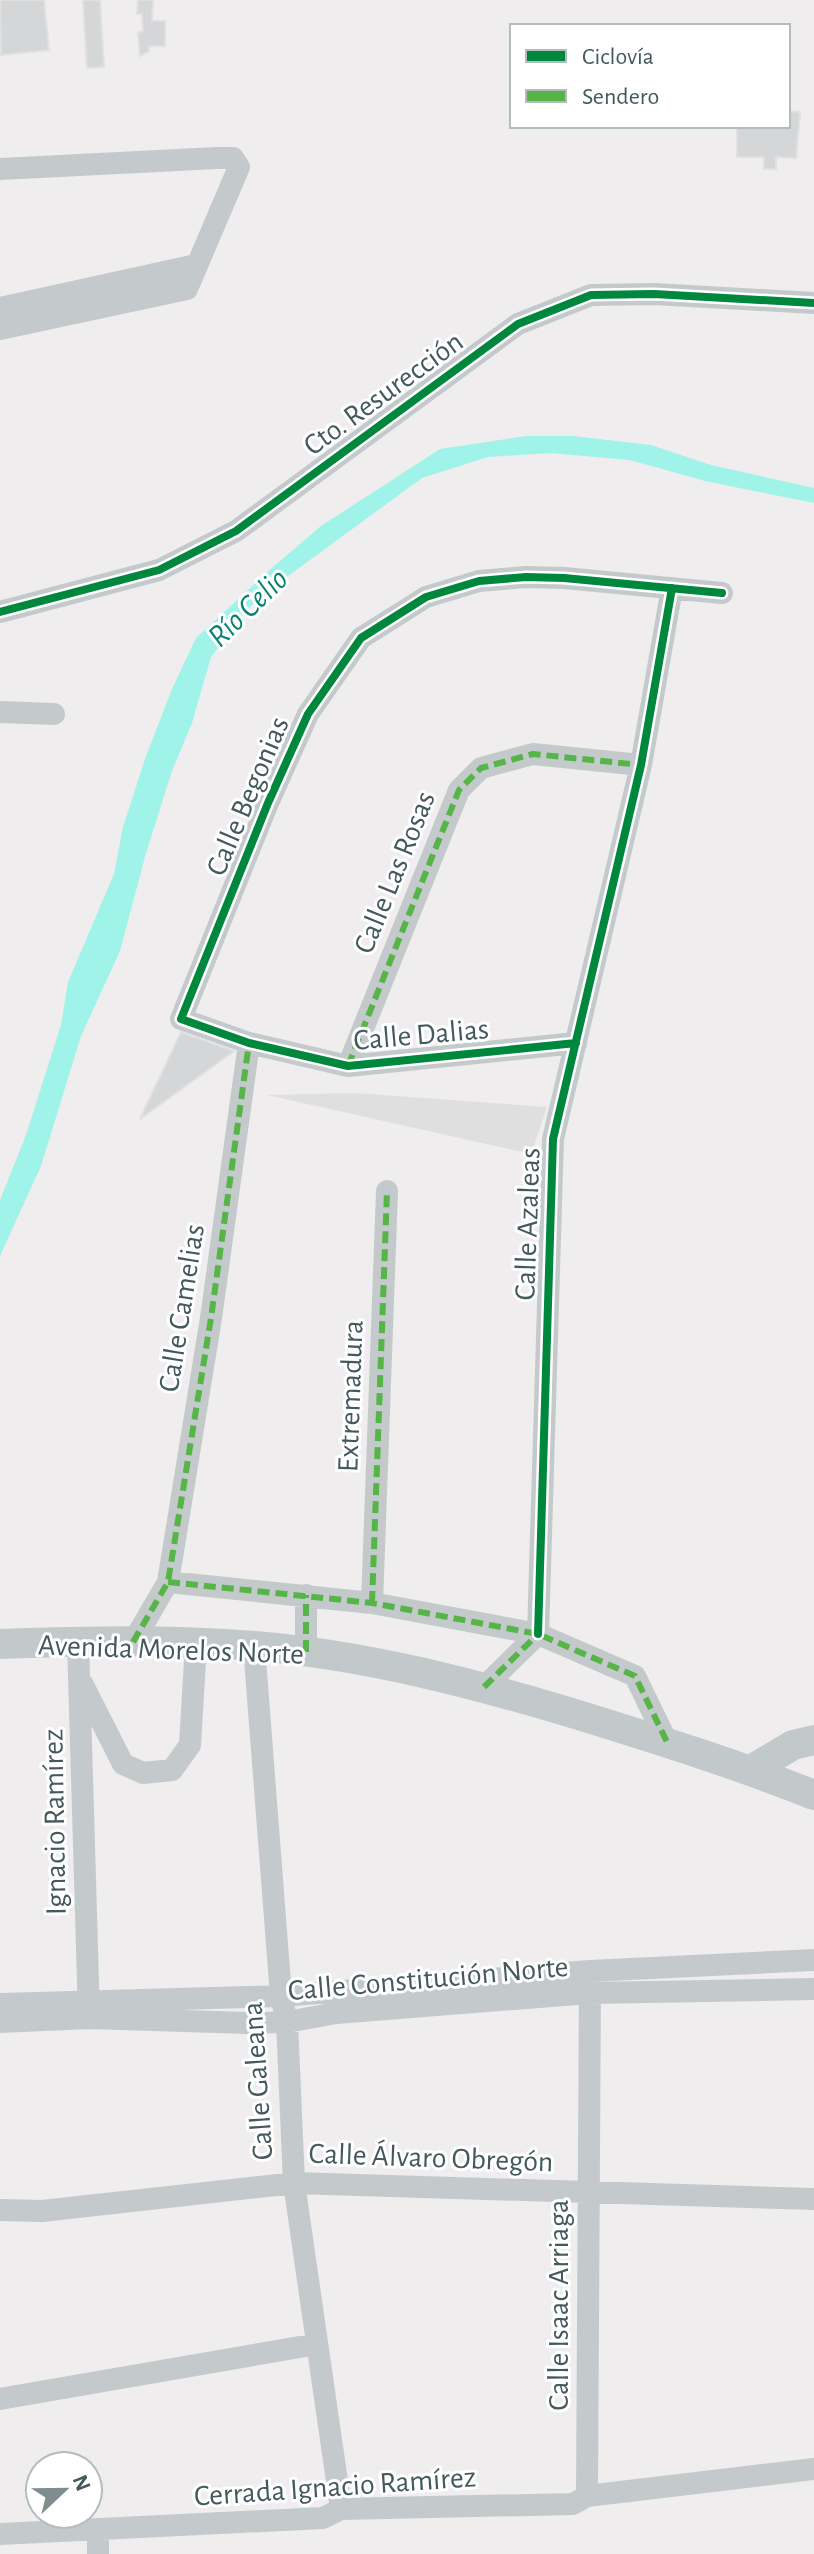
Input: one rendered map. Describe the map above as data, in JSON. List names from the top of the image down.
{
  "streets": {
    "main road": ["Avenida Morelos Norte"],
    "street": [
      "Cto. Resurección",
      "Calle Begonias",
      "Calle Las Rosas",
      "Calle Dalias",
      "Calle Azaleas",
      "Calle Camelias",
      "Extremadura",
      "Ignacio Ramírez",
      "Calle Constitución Norte",
      "Calle Galeana",
      "Calle Álvaro Obregón",
      "Calle Isaac Arriaga",
      "Cerrada Ignacio Ramírez"
    ]
  },
  "crossings": [
    ["Calle Begonias", "Calle Dalias"],
    ["Calle Begonias", "Calle Azaleas"],
    ["Calle Las Rosas", "Calle Dalias"],
    ["Calle Las Rosas", "Calle Azaleas"],
    ["Calle Dalias", "Calle Azaleas"],
    ["Calle Dalias", "Calle Camelias"],
    ["Calle Azaleas", "Avenida Morelos Norte"],
    ["Calle Camelias", "Avenida Morelos Norte"],
    ["Extremadura", "Avenida Morelos Norte"],
    ["Avenida Morelos Norte", "Ignacio Ramírez"],
    ["Avenida Morelos Norte", "Calle Galeana"],
    ["Ignacio Ramírez", "Calle Constitución Norte"],
    ["Calle Constitución Norte", "Calle Galeana"],
    ["Calle Constitución Norte", "Calle Isaac Arriaga"],
    ["Calle Galeana", "Calle Álvaro Obregón"],
    ["Calle Galeana", "Cerrada Ignacio Ramírez"],
    ["Calle Álvaro Obregón", "Calle Isaac Arriaga"],
    ["Calle Isaac Arriaga", "Cerrada Ignacio Ramírez"]
  ],
  "water": ["Río Celio"],
  "legend": ["Ciclovía", "Sendero"],
  "north": "right"
}
